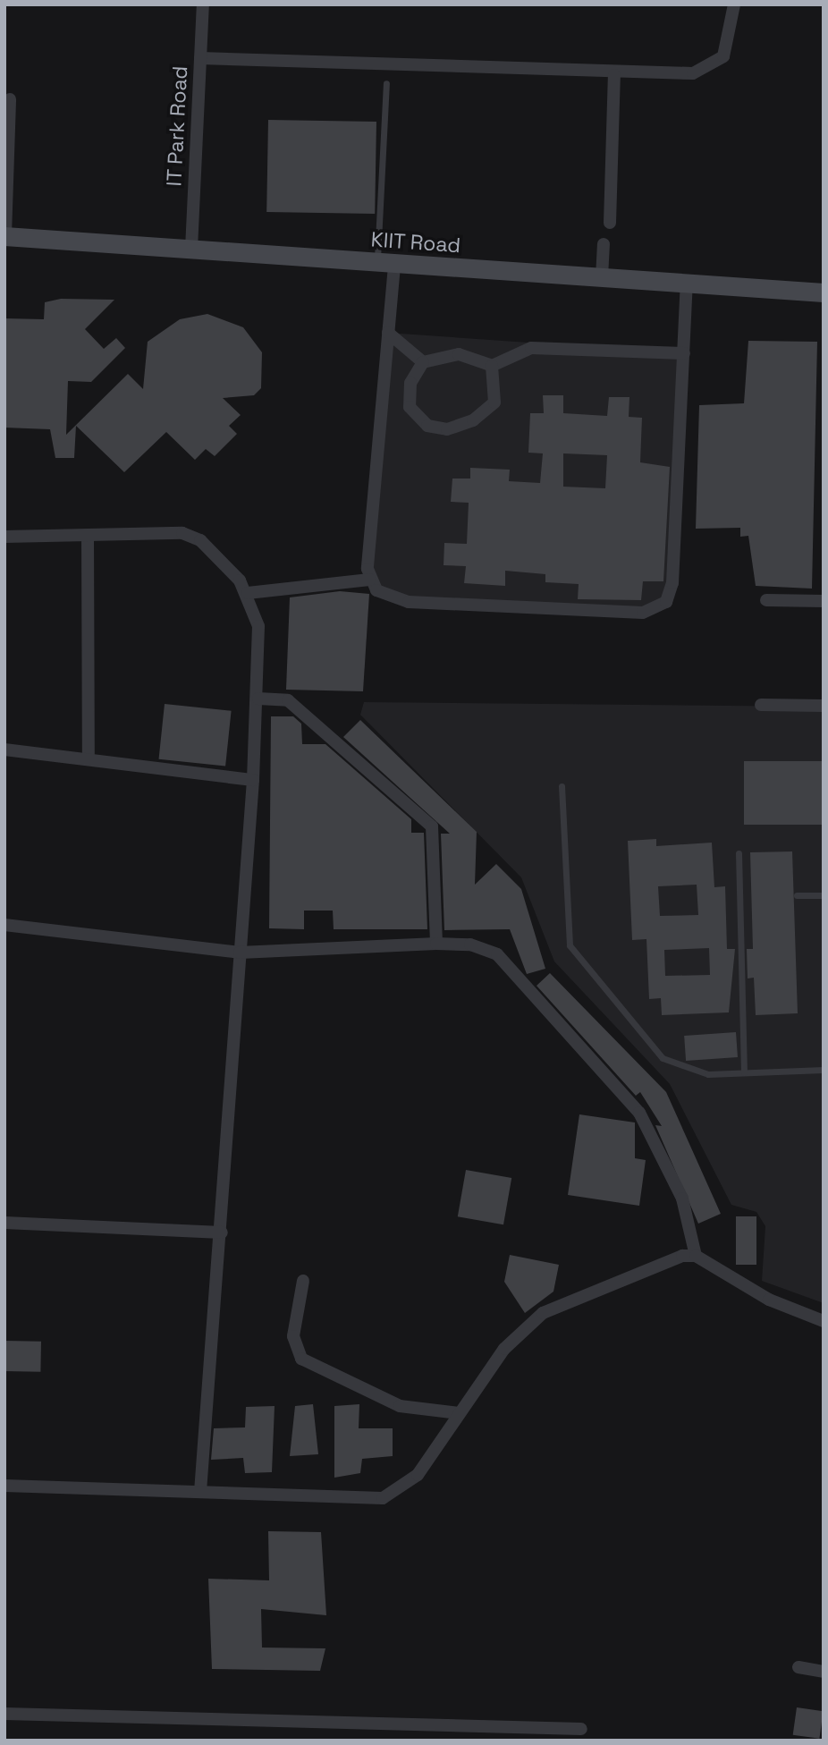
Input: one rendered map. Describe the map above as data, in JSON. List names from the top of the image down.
{
  "streets": {
    "main road": ["KIIT Road"],
    "street": ["IT Park Road"]
  },
  "crossings": [
    ["IT Park Road", "KIIT Road"]
  ]
}
